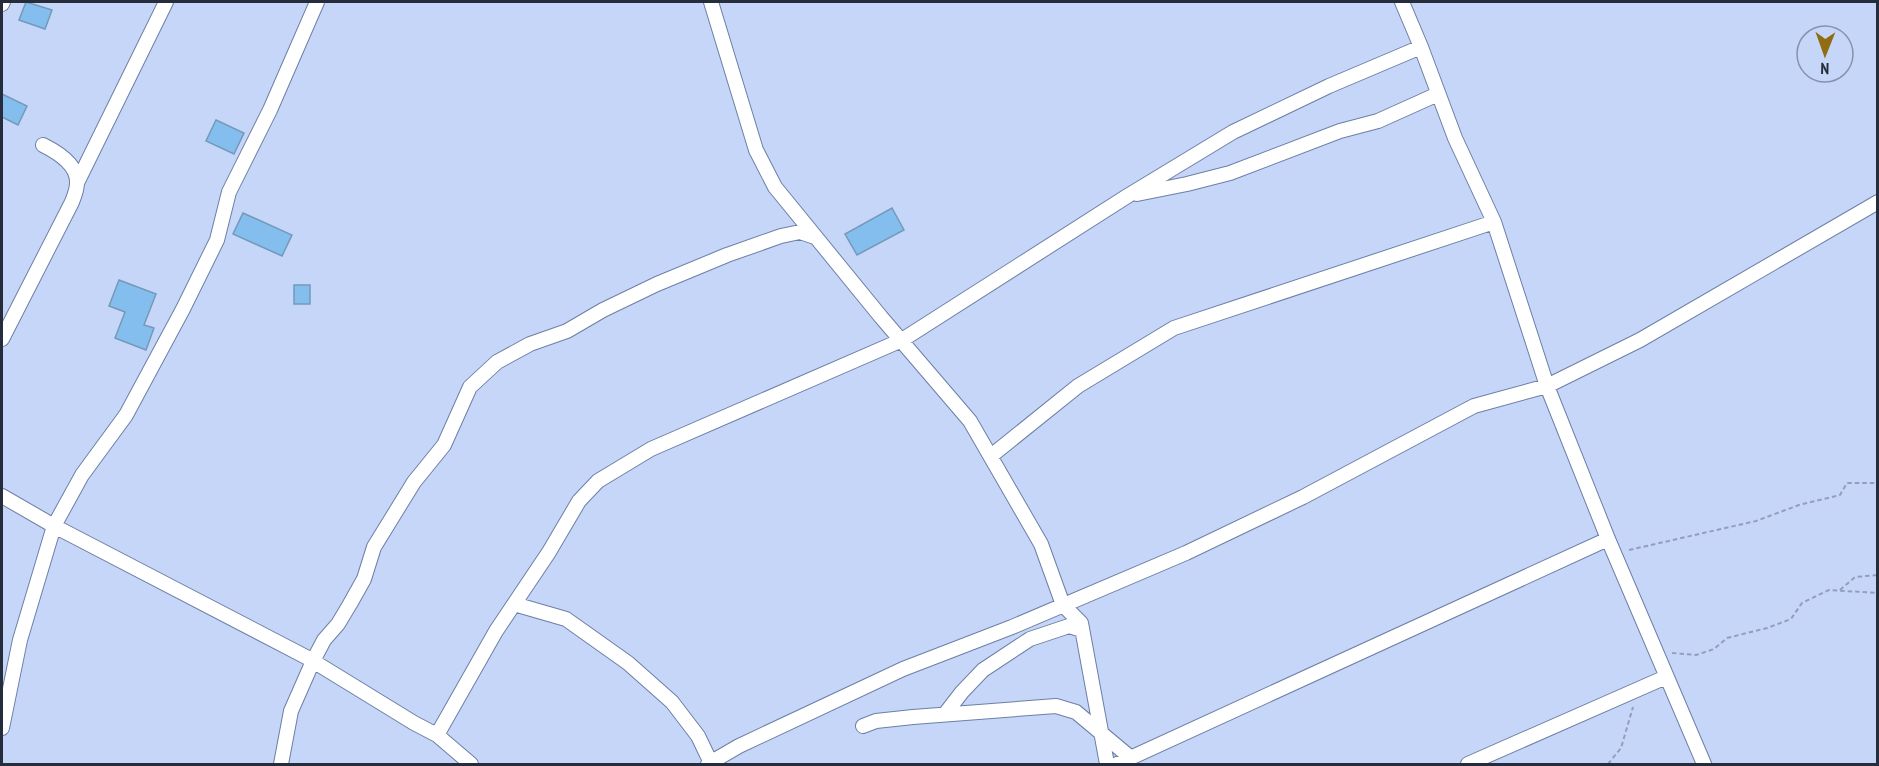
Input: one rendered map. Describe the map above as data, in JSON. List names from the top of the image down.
{
  "north": "bottom"
}
